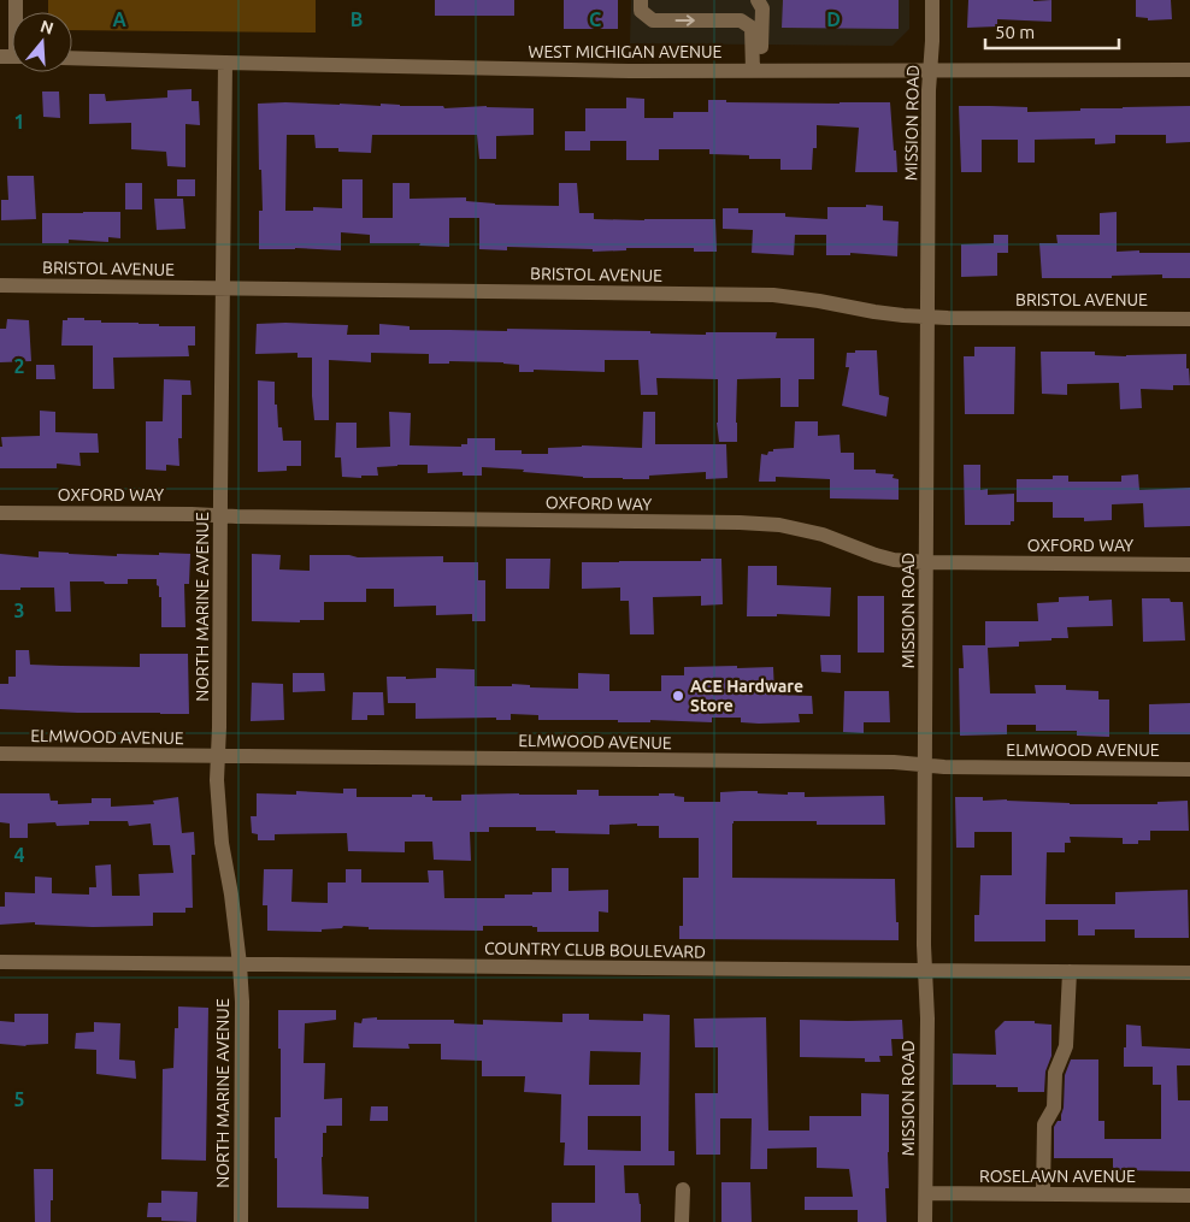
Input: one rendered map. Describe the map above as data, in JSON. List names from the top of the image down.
{
  "streets": {
    "street": [
      "WEST MICHIGAN AVENUE",
      "MISSION ROAD",
      "BRISTOL AVENUE",
      "OXFORD WAY",
      "NORTH MARINE AVENUE",
      "ELMWOOD AVENUE",
      "COUNTRY CLUB BOULEVARD",
      "ROSELAWN AVENUE"
    ]
  },
  "crossings": [
    ["WEST MICHIGAN AVENUE", "MISSION ROAD"],
    ["WEST MICHIGAN AVENUE", "NORTH MARINE AVENUE"],
    ["MISSION ROAD", "BRISTOL AVENUE"],
    ["MISSION ROAD", "OXFORD WAY"],
    ["MISSION ROAD", "ELMWOOD AVENUE"],
    ["MISSION ROAD", "COUNTRY CLUB BOULEVARD"],
    ["MISSION ROAD", "ROSELAWN AVENUE"],
    ["BRISTOL AVENUE", "NORTH MARINE AVENUE"],
    ["OXFORD WAY", "NORTH MARINE AVENUE"],
    ["NORTH MARINE AVENUE", "ELMWOOD AVENUE"],
    ["NORTH MARINE AVENUE", "COUNTRY CLUB BOULEVARD"]
  ],
  "places": ["ACE Hardware Store"],
  "scale_bar": "50 m",
  "north": "top",
  "grid": {
    "columns": [
      "A",
      "B",
      "C",
      "D"
    ],
    "rows": [
      "1",
      "2",
      "3",
      "4",
      "5"
    ]
  }
}
